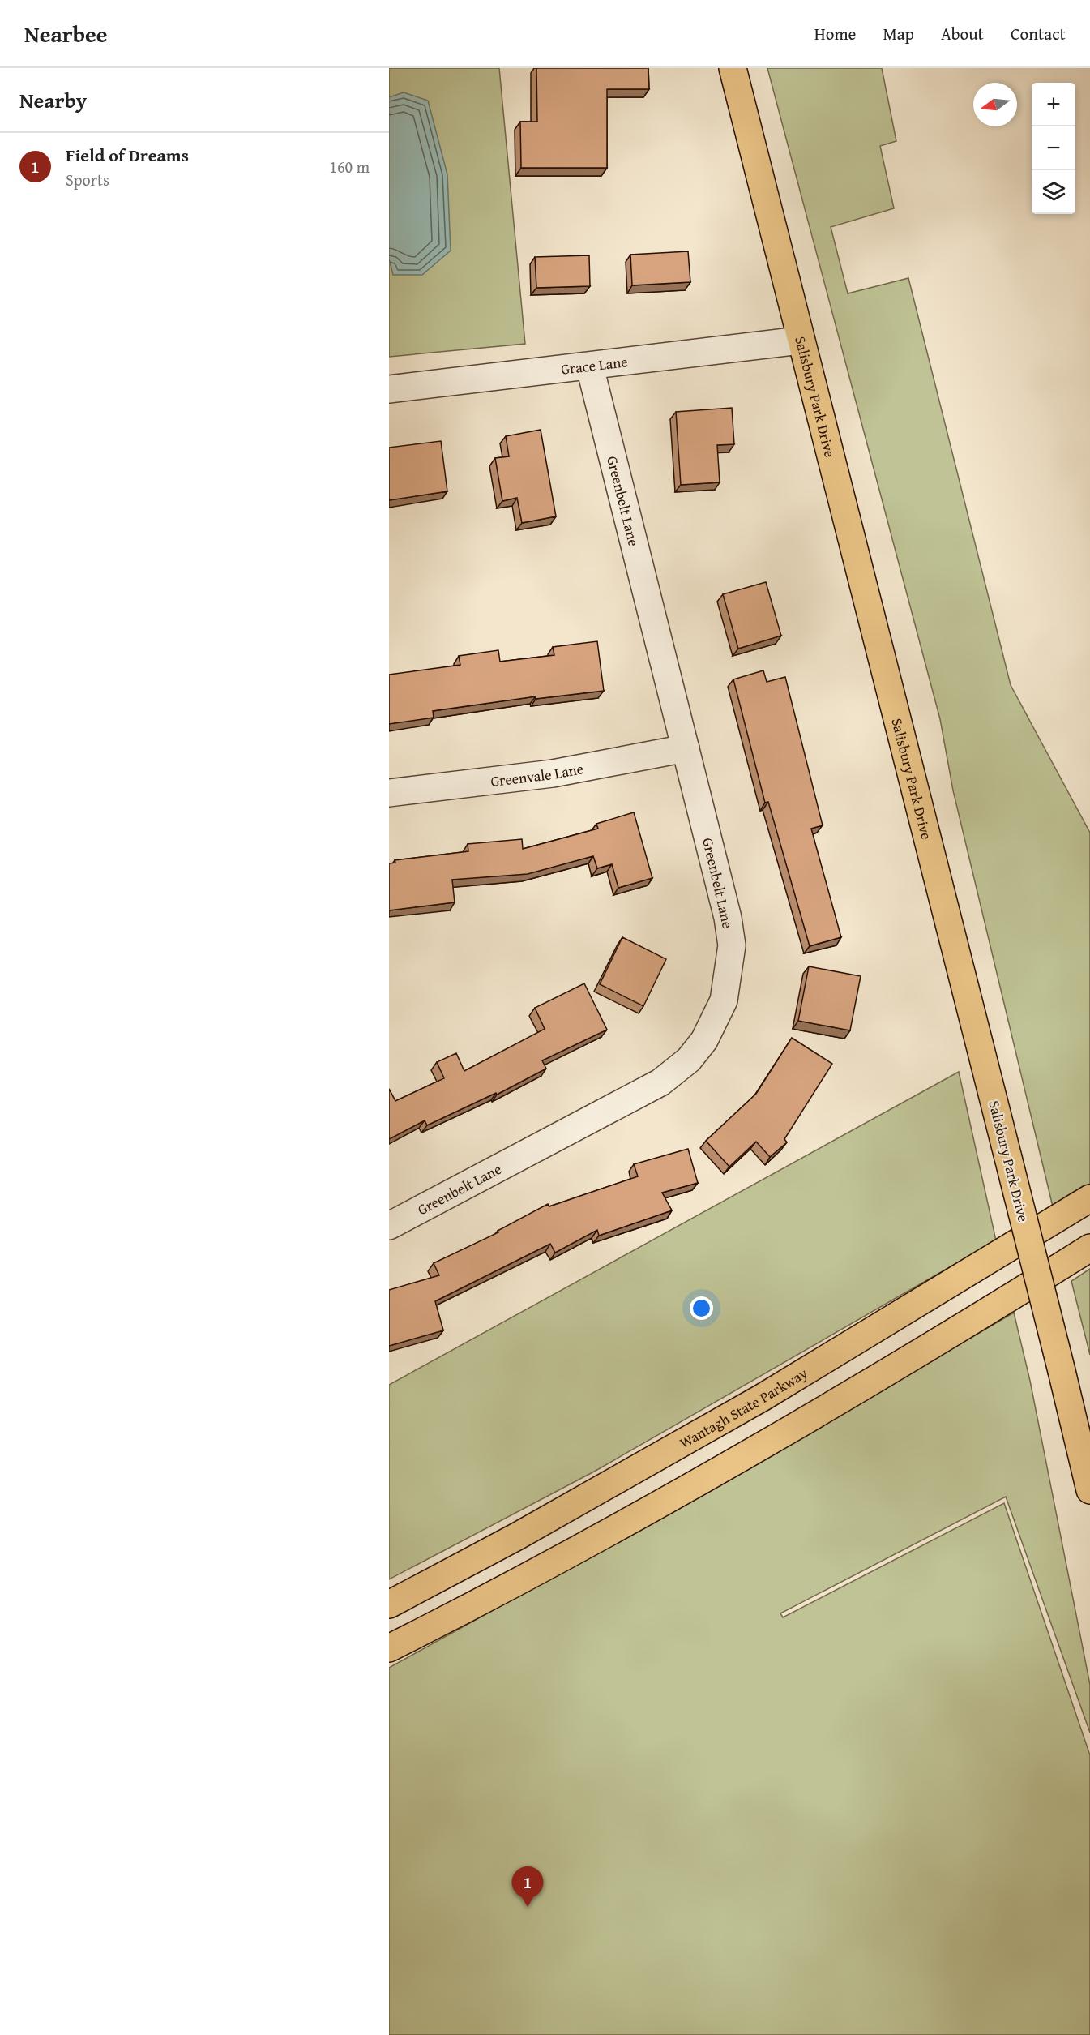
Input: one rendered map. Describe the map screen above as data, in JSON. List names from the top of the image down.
{
  "streets": {
    "main road": ["Salisbury Park Drive", "Wantagh State Parkway"],
    "street": ["Grace Lane", "Greenbelt Lane", "Greenvale Lane"]
  },
  "crossings": [
    ["Grace Lane", "Salisbury Park Drive"],
    ["Grace Lane", "Greenbelt Lane"],
    ["Greenbelt Lane", "Greenvale Lane"]
  ],
  "north": "left",
  "page": {
    "header": "Nearbee",
    "nav": [
      "Home",
      "Map",
      "About",
      "Contact"
    ],
    "heading": "Nearby",
    "map_buttons": ["+", "−"],
    "list": [
      {
        "mark": "1",
        "name": "Field of Dreams",
        "note": "Sports",
        "value": "160 m"
      }
    ],
    "pins": "1"
  }
}
